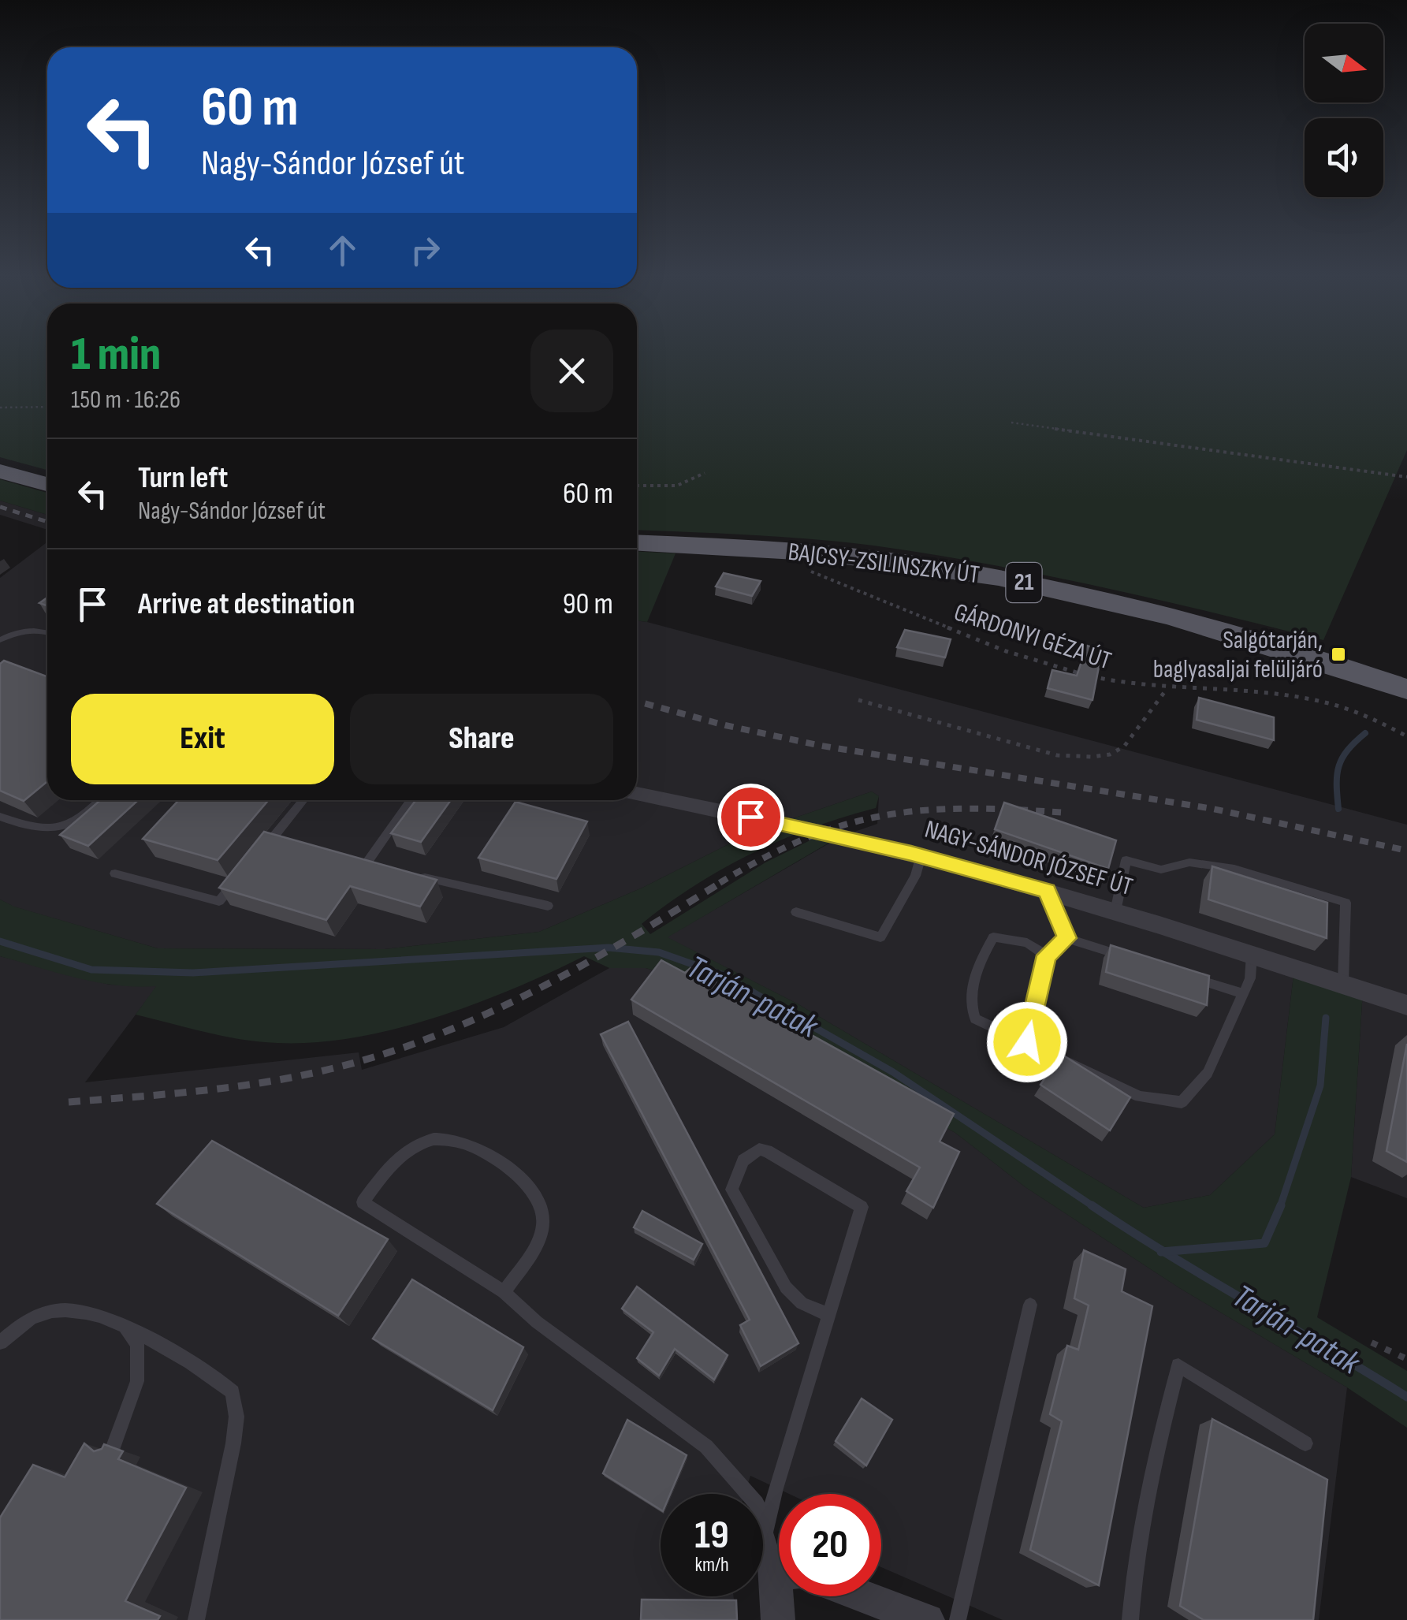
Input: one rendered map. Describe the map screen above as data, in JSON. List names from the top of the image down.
{
  "streets": {
    "main road": ["BAJCSY-ZSILINSZKY ÚT", "21"],
    "street": ["NAGY-SÁNDOR JÓZSEF ÚT"],
    "path": ["GÁRDONYI GÉZA ÚT"]
  },
  "water": ["Tarján-patak"],
  "places": {
    "transit": ["Salgótarján, baglyasaljai felüljáró"]
  },
  "north": "right",
  "page": {
    "turn": ["60 m", "Nagy-Sándor József út"],
    "heading": ["1 min", "150 m · 16:26"],
    "list": [
      {
        "name": "Turn left",
        "note": "Nagy-Sándor József út",
        "value": "60 m"
      },
      {
        "name": "Arrive at destination",
        "value": "90 m"
      }
    ],
    "buttons": ["Exit", "Share"],
    "speed": "19 km/h",
    "limit": "20"
  }
}
